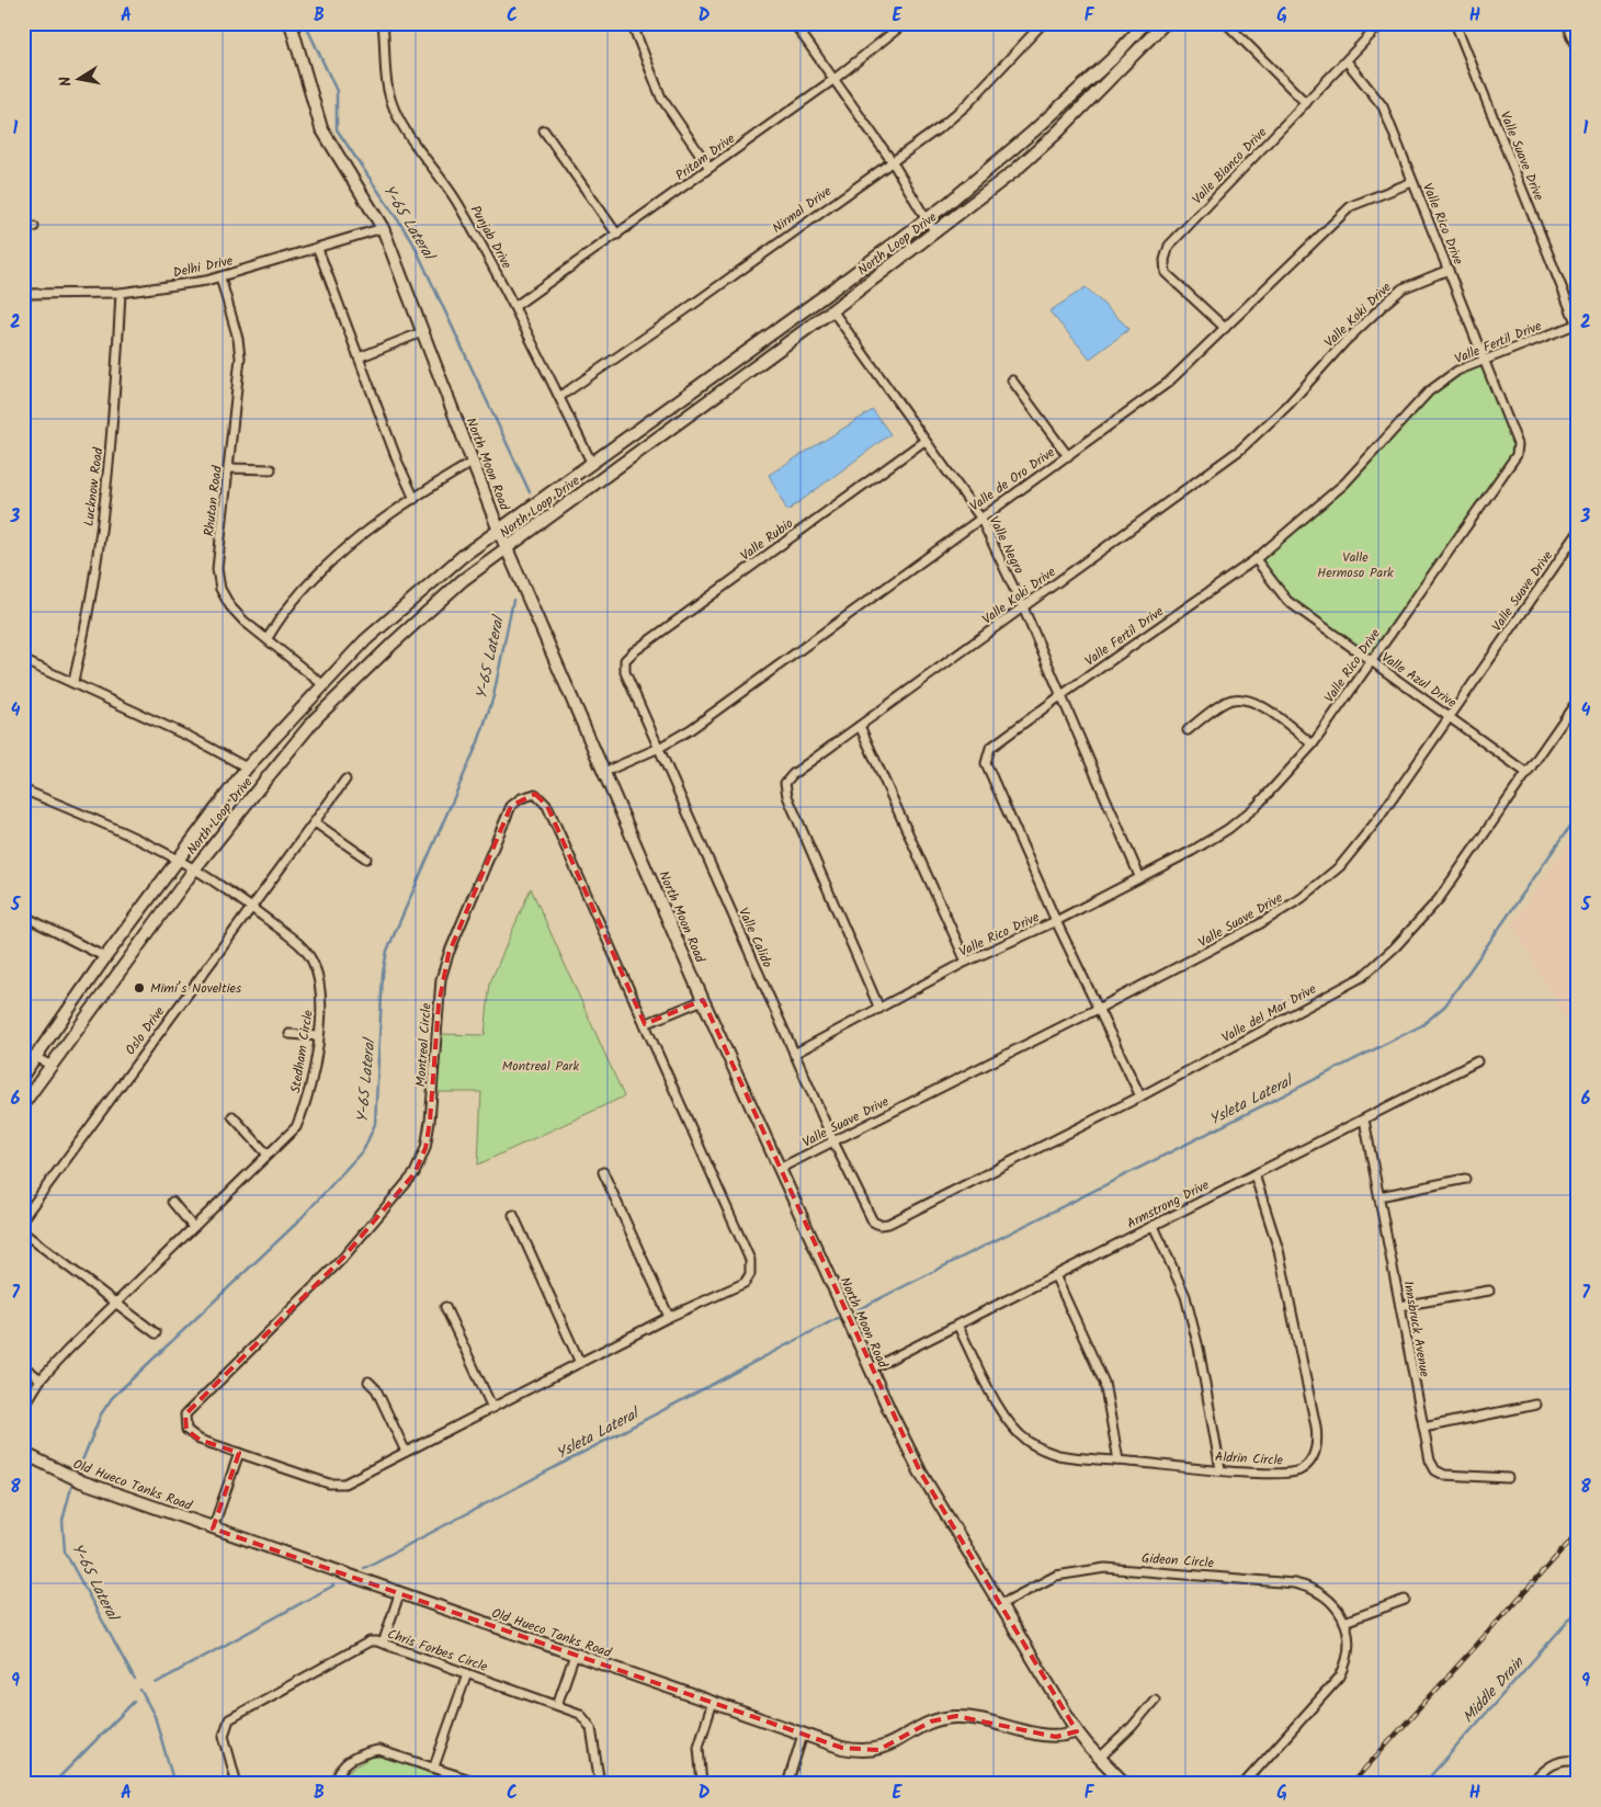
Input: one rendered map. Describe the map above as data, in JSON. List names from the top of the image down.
{
  "streets": {
    "main road": ["North Loop Drive", "North Moon Road", "Old Hueco Tanks Road"],
    "street": [
      "Valle Suave Drive",
      "Pritam Drive",
      "Valle Blanco Drive",
      "Nirmal Drive",
      "Valle Rico Drive",
      "Punjab Drive",
      "Delhi Drive",
      "Valle Koki Drive",
      "Valle Fertil Drive",
      "Valle de Oro Drive",
      "Lucknow Road",
      "Rhutan Road",
      "Valle Rubio",
      "Valle Negro",
      "Valle Azul Drive",
      "Valle Calido",
      "Valle del Mar Drive",
      "Oslo Drive",
      "Montreal Circle",
      "Stedham Circle",
      "Armstrong Drive",
      "Innsbruck Avenue",
      "Aldrin Circle",
      "Gideon Circle",
      "Chris Forbes Circle"
    ]
  },
  "crossings": [
    ["Valle Suave Drive", "Valle Fertil Drive"],
    ["Valle Suave Drive", "North Moon Road"],
    ["Valle Suave Drive", "Valle Azul Drive"],
    ["Valle Suave Drive", "Valle Calido"],
    ["Pritam Drive", "Punjab Drive"],
    ["Valle Blanco Drive", "Valle Rico Drive"],
    ["Valle Blanco Drive", "Valle de Oro Drive"],
    ["Nirmal Drive", "Punjab Drive"],
    ["Valle Rico Drive", "Valle Koki Drive"],
    ["Valle Rico Drive", "Valle Fertil Drive"],
    ["Valle Rico Drive", "Valle de Oro Drive"],
    ["Valle Rico Drive", "Valle Negro"],
    ["Valle Rico Drive", "Valle Azul Drive"],
    ["Valle Rico Drive", "Valle Calido"],
    ["Punjab Drive", "North Loop Drive"],
    ["North Loop Drive", "North Moon Road"],
    ["North Loop Drive", "Rhutan Road"],
    ["North Loop Drive", "Valle Negro"],
    ["North Loop Drive", "Stedham Circle"],
    ["Delhi Drive", "North Moon Road"],
    ["Delhi Drive", "Lucknow Road"],
    ["Delhi Drive", "Rhutan Road"],
    ["Valle Koki Drive", "Valle Negro"],
    ["Valle Fertil Drive", "Valle Negro"],
    ["Valle Fertil Drive", "Valle Azul Drive"],
    ["Valle Fertil Drive", "Valle del Mar Drive"],
    ["North Moon Road", "Valle de Oro Drive"],
    ["North Moon Road", "Armstrong Drive"],
    ["North Moon Road", "Old Hueco Tanks Road"],
    ["North Moon Road", "Gideon Circle"],
    ["Valle de Oro Drive", "Valle Negro"],
    ["Valle de Oro Drive", "Valle Calido"],
    ["Valle Rubio", "Valle Negro"],
    ["Valle Rubio", "Valle Calido"],
    ["Valle Azul Drive", "Valle del Mar Drive"],
    ["Valle Calido", "Valle del Mar Drive"],
    ["Oslo Drive", "Stedham Circle"],
    ["Armstrong Drive", "Innsbruck Avenue"],
    ["Armstrong Drive", "Aldrin Circle"]
  ],
  "water": ["Y-65 Lateral", "Ysleta Lateral", "Middle Drain"],
  "parks": ["Valle Hermoso Park", "Montreal Park"],
  "places": ["Mimi’s Novelties"],
  "north": "left",
  "grid": {
    "columns": [
      "A",
      "B",
      "C",
      "D",
      "E",
      "F",
      "G",
      "H"
    ],
    "rows": [
      "1",
      "2",
      "3",
      "4",
      "5",
      "6",
      "7",
      "8",
      "9"
    ]
  }
}
